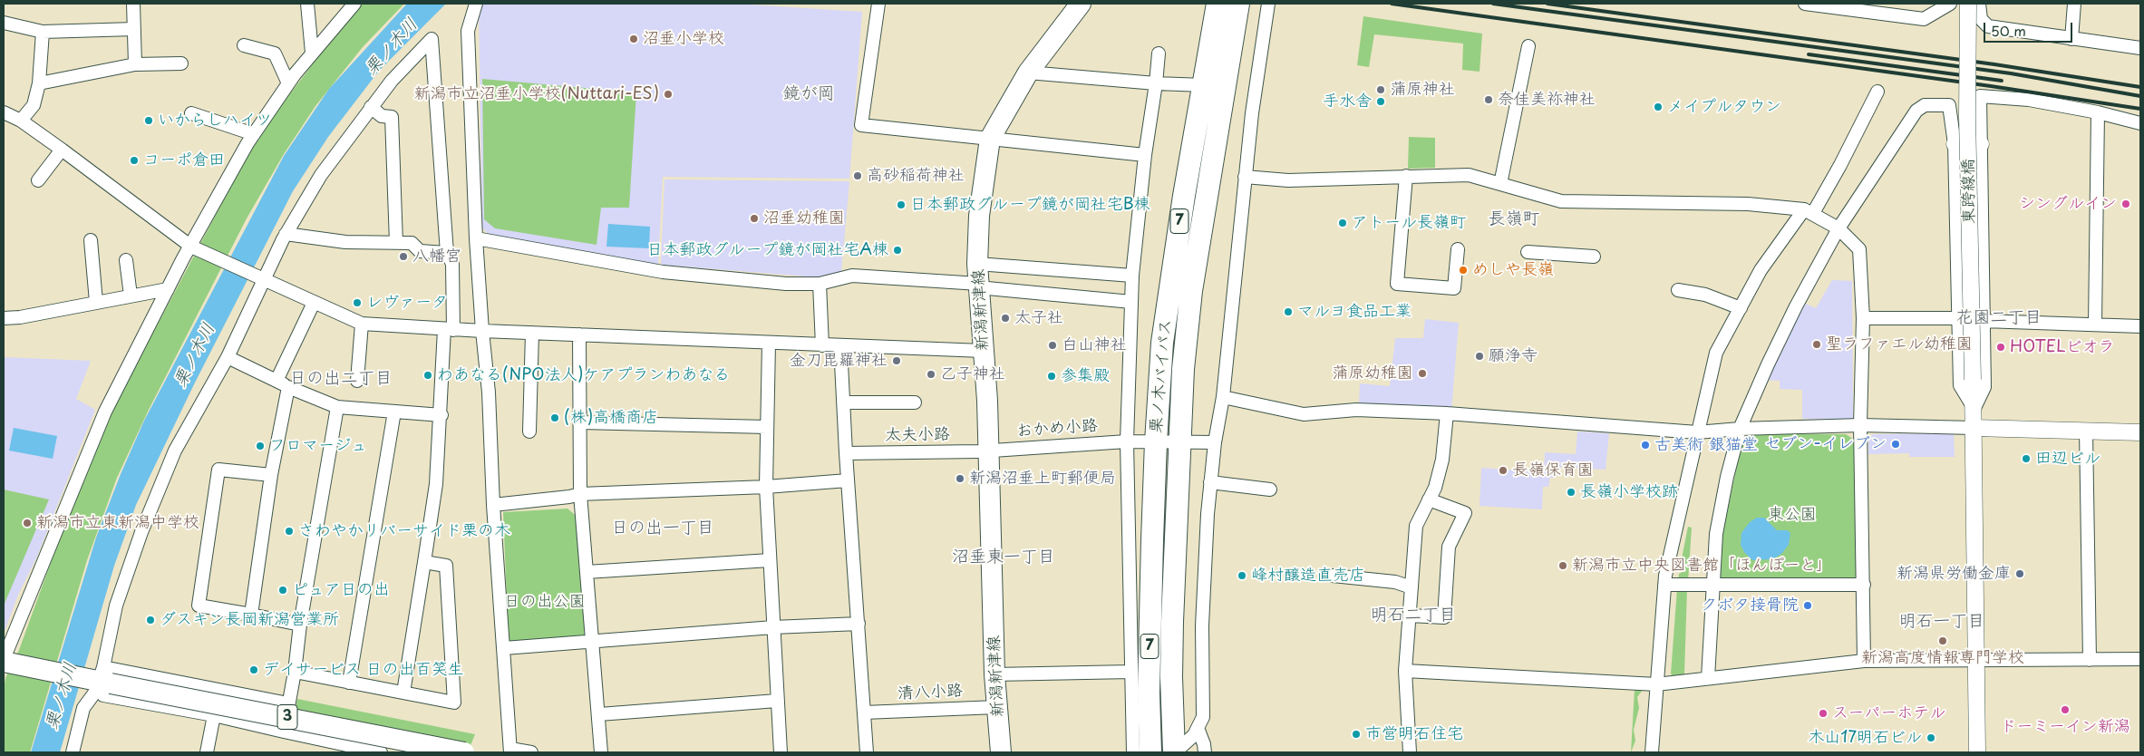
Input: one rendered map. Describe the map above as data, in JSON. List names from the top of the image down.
{
  "streets": {
    "highway": ["7", "栗ノ木バイパス"],
    "main road": ["新潟新津線", "3"],
    "street": [
      "東跨線橋",
      "おかめ小路",
      "太夫小路",
      "清八小路"
    ]
  },
  "crossings": [
    ["新潟新津線", "おかめ小路"],
    ["新潟新津線", "太夫小路"],
    ["新潟新津線", "清八小路"],
    ["栗ノ木バイパス", "おかめ小路"],
    ["おかめ小路", "太夫小路"]
  ],
  "districts": [
    "鏡が岡",
    "長嶺町",
    "花園二丁目",
    "日の出二丁目",
    "日の出一丁目",
    "沼垂東一丁目",
    "明石二丁目",
    "明石一丁目"
  ],
  "water": ["栗ノ木川"],
  "parks": ["東公園", "日の出公園"],
  "places": [
    "沼垂小学校",
    "蒲原神社",
    "新潟市立沼垂小学校(Nuttari-ES)",
    "奈佳美祢神社",
    "手水舎",
    "メイプルタウン",
    "いからしハイツ",
    "コーポ倉田",
    "高砂稲荷神社",
    "シングルイン",
    "日本郵政グループ鏡が岡社宅B棟",
    "沼垂幼稚園",
    "アトール長嶺町",
    "日本郵政グループ鏡が岡社宅A棟",
    "八幡宮",
    "めしや長嶺",
    "レヴァータ",
    "マルヨ食品工業",
    "太子社",
    "聖ラファエル幼稚園",
    "白山神社",
    "HOTELビオラ",
    "願浄寺",
    "金刀毘羅神社",
    "蒲原幼稚園",
    "乙子神社",
    "わあなる(NPO法人)ケアプランわあなる",
    "参集殿",
    "(株)高橋商店",
    "セブン-イレブン",
    "古美術 銀猫堂",
    "フロマージュ",
    "田辺ビル",
    "長嶺保育園",
    "新潟沼垂上町郵便局",
    "長嶺小学校跡",
    "新潟市立東新潟中学校",
    "さわやかリバーサイド栗の木",
    "新潟市立中央図書館「ほんぽーと」",
    "新潟県労働金庫",
    "峰村醸造直売店",
    "ピュア日の出",
    "クボタ接骨院",
    "ダスキン長岡新潟営業所",
    "新潟高度情報専門学校",
    "デイサービス 日の出百笑生",
    "ドーミーイン新潟",
    "スーパーホテル",
    "市営明石住宅",
    "木山17明石ビル"
  ],
  "scale_bar": "50 m"
}
